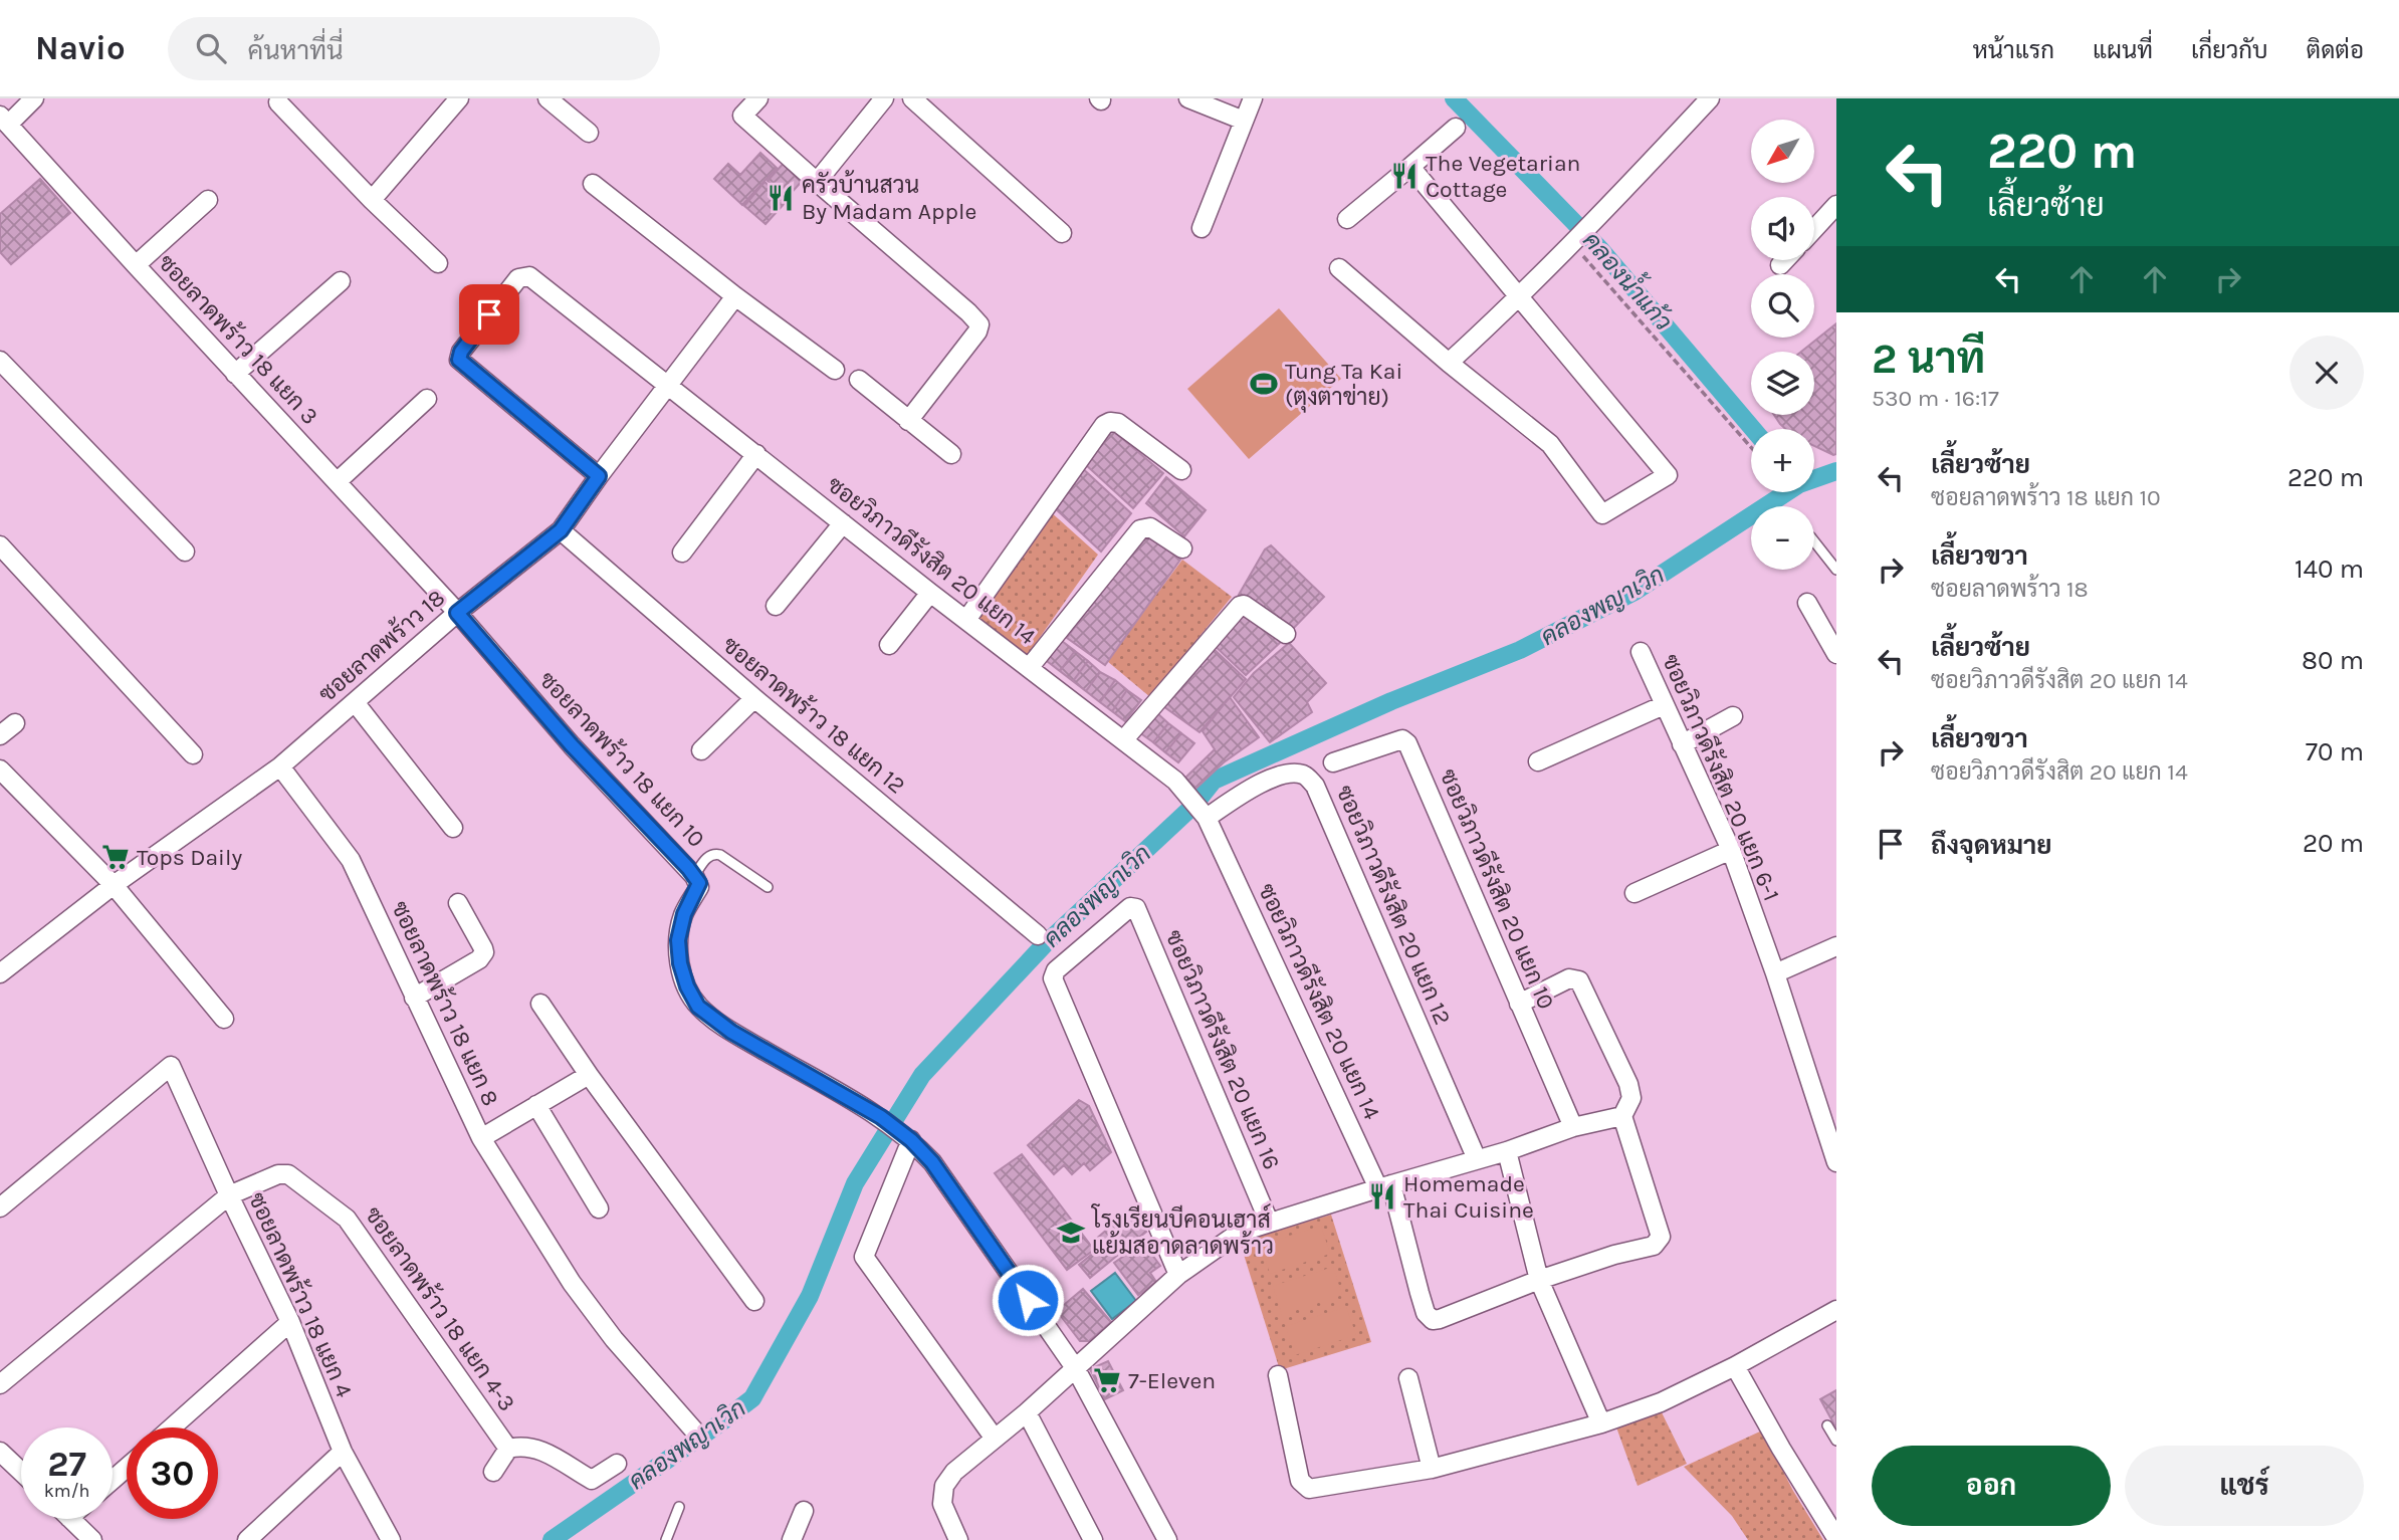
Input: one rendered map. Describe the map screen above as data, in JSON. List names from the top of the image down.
{
  "streets": {
    "street": [
      "ซอยลาดพร้าว 18 แยก 3",
      "ซอยวิภาวดีรังสิต 20 แยก 14",
      "ซอยลาดพร้าว 18",
      "ซอยลาดพร้าว 18 แยก 12",
      "ซอยลาดพร้าว 18 แยก 10",
      "ซอยวิภาวดีรังสิต 20 แยก 6-1",
      "ซอยวิภาวดีรังสิต 20 แยก 10",
      "ซอยวิภาวดีรังสิต 20 แยก 12",
      "ซอยลาดพร้าว 18 แยก 8",
      "ซอยวิภาวดีรังสิต 20 แยก 16",
      "ซอยลาดพร้าว 18 แยก 4",
      "ซอยลาดพร้าว 18 แยก 4-3"
    ]
  },
  "crossings": [
    ["ซอยลาดพร้าว 18 แยก 3", "ซอยลาดพร้าว 18"],
    ["ซอยลาดพร้าว 18 แยก 3", "ซอยลาดพร้าว 18 แยก 10"],
    ["ซอยวิภาวดีรังสิต 20 แยก 14", "ซอยลาดพร้าว 18"],
    ["ซอยวิภาวดีรังสิต 20 แยก 14", "ซอยวิภาวดีรังสิต 20 แยก 12"],
    ["ซอยลาดพร้าว 18", "ซอยลาดพร้าว 18 แยก 12"],
    ["ซอยลาดพร้าว 18", "ซอยลาดพร้าว 18 แยก 10"],
    ["ซอยลาดพร้าว 18", "ซอยลาดพร้าว 18 แยก 8"],
    ["ซอยลาดพร้าว 18 แยก 4", "ซอยลาดพร้าว 18 แยก 4-3"]
  ],
  "water": ["คลองน้ำแก้ว", "คลองพญาเวิก"],
  "places": {
    "restaurant": ["The Vegetarian Cottage", "ครัวบ้านสวน By Madam Apple", "Homemade Thai Cuisine"],
    "sports": ["Tung Ta Kai (ตุงตาข่าย)"],
    "supermarket": ["Tops Daily", "7-Eleven"],
    "school or university": ["โรงเรียนบีคอนเฮาส์ แย้มสอาดลาดพร้าว"]
  },
  "north": "bottom left",
  "page": {
    "header": "Navio",
    "search": "ค้นหาที่นี่",
    "nav": [
      "หน้าแรก",
      "แผนที่",
      "เกี่ยวกับ",
      "ติดต่อ"
    ],
    "turn": ["220 m", "เลี้ยวซ้าย"],
    "map_buttons": ["+", "−"],
    "heading": ["2 นาที", "530 m · 16:17"],
    "list": [
      {
        "name": "เลี้ยวซ้าย",
        "note": "ซอยลาดพร้าว 18 แยก 10",
        "value": "220 m"
      },
      {
        "name": "เลี้ยวขวา",
        "note": "ซอยลาดพร้าว 18",
        "value": "140 m"
      },
      {
        "name": "เลี้ยวซ้าย",
        "note": "ซอยวิภาวดีรังสิต 20 แยก 14",
        "value": "80 m"
      },
      {
        "name": "เลี้ยวขวา",
        "note": "ซอยวิภาวดีรังสิต 20 แยก 14",
        "value": "70 m"
      },
      {
        "name": "ถึงจุดหมาย",
        "value": "20 m"
      }
    ],
    "speed": "27 km/h",
    "limit": "30",
    "buttons": ["ออก", "แชร์"]
  }
}
